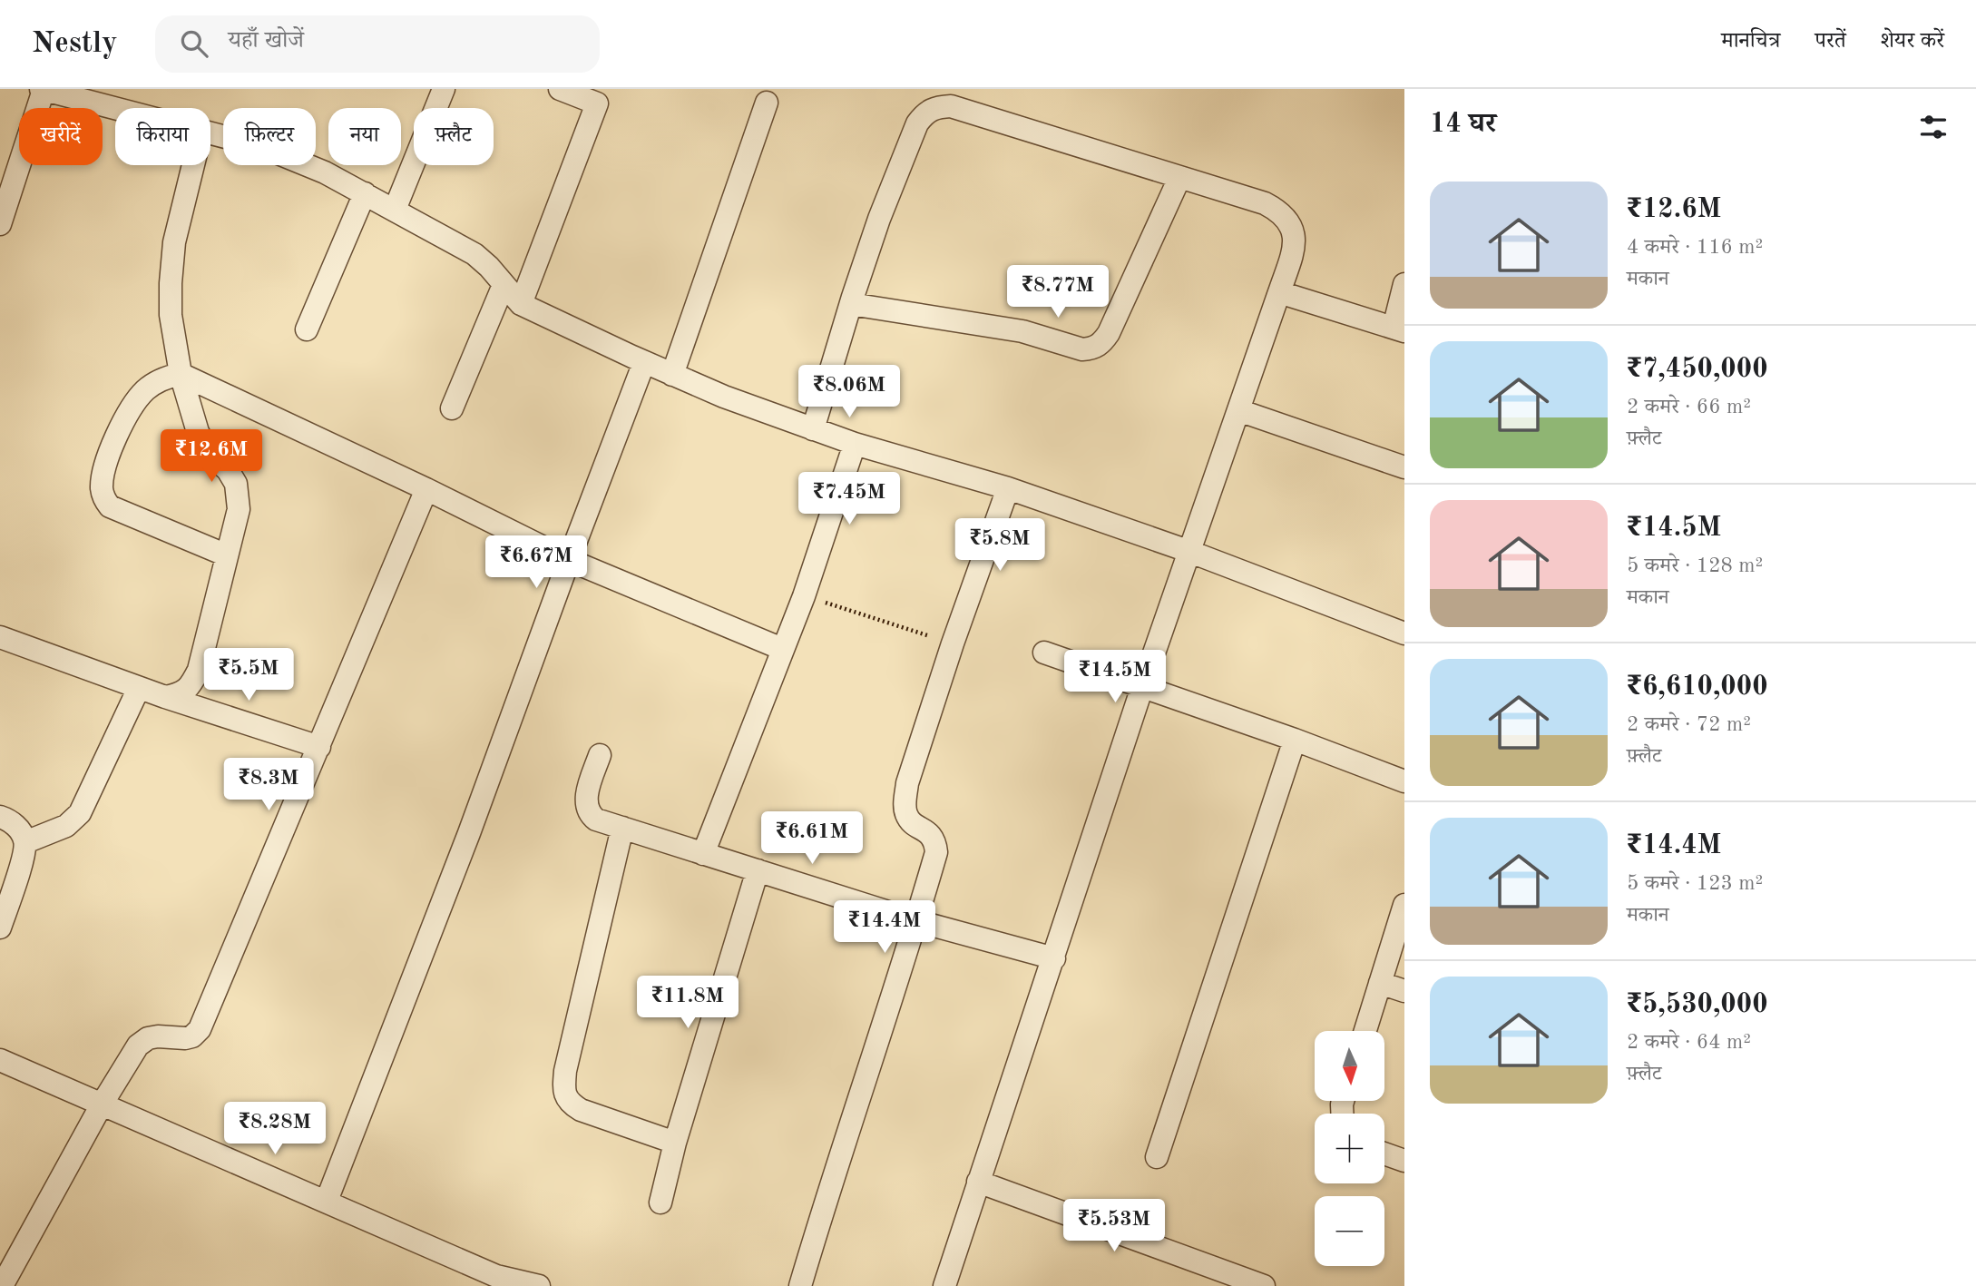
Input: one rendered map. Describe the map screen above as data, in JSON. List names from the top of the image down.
{
  "north": "bottom",
  "page": {
    "header": "Nestly",
    "search": "यहाँ खोजें",
    "nav": ["मानचित्र", "परतें", "शेयर करें"],
    "heading": "14 घर",
    "chip": [
      "खरीदें",
      "किराया",
      "फ़िल्टर",
      "नया",
      "फ़्लैट"
    ],
    "list": [
      {
        "name": "₹12.6M",
        "note": "4 कमरे · 116 m² · मकान"
      },
      {
        "name": "₹7,450,000",
        "note": "2 कमरे · 66 m² · फ़्लैट"
      },
      {
        "name": "₹14.5M",
        "note": "5 कमरे · 128 m² · मकान"
      },
      {
        "name": "₹6,610,000",
        "note": "2 कमरे · 72 m² · फ़्लैट"
      },
      {
        "name": "₹14.4M",
        "note": "5 कमरे · 123 m² · मकान"
      },
      {
        "name": "₹5,530,000",
        "note": "2 कमरे · 64 m² · फ़्लैट"
      }
    ],
    "price": [
      "₹8.77M",
      "₹8.06M",
      "₹12.6M",
      "₹7.45M",
      "₹5.8M",
      "₹6.67M",
      "₹5.5M",
      "₹14.5M",
      "₹8.3M",
      "₹6.61M",
      "₹14.4M",
      "₹11.8M",
      "₹8.28M",
      "₹5.53M"
    ],
    "map_buttons": ["+", "−"]
  }
}
